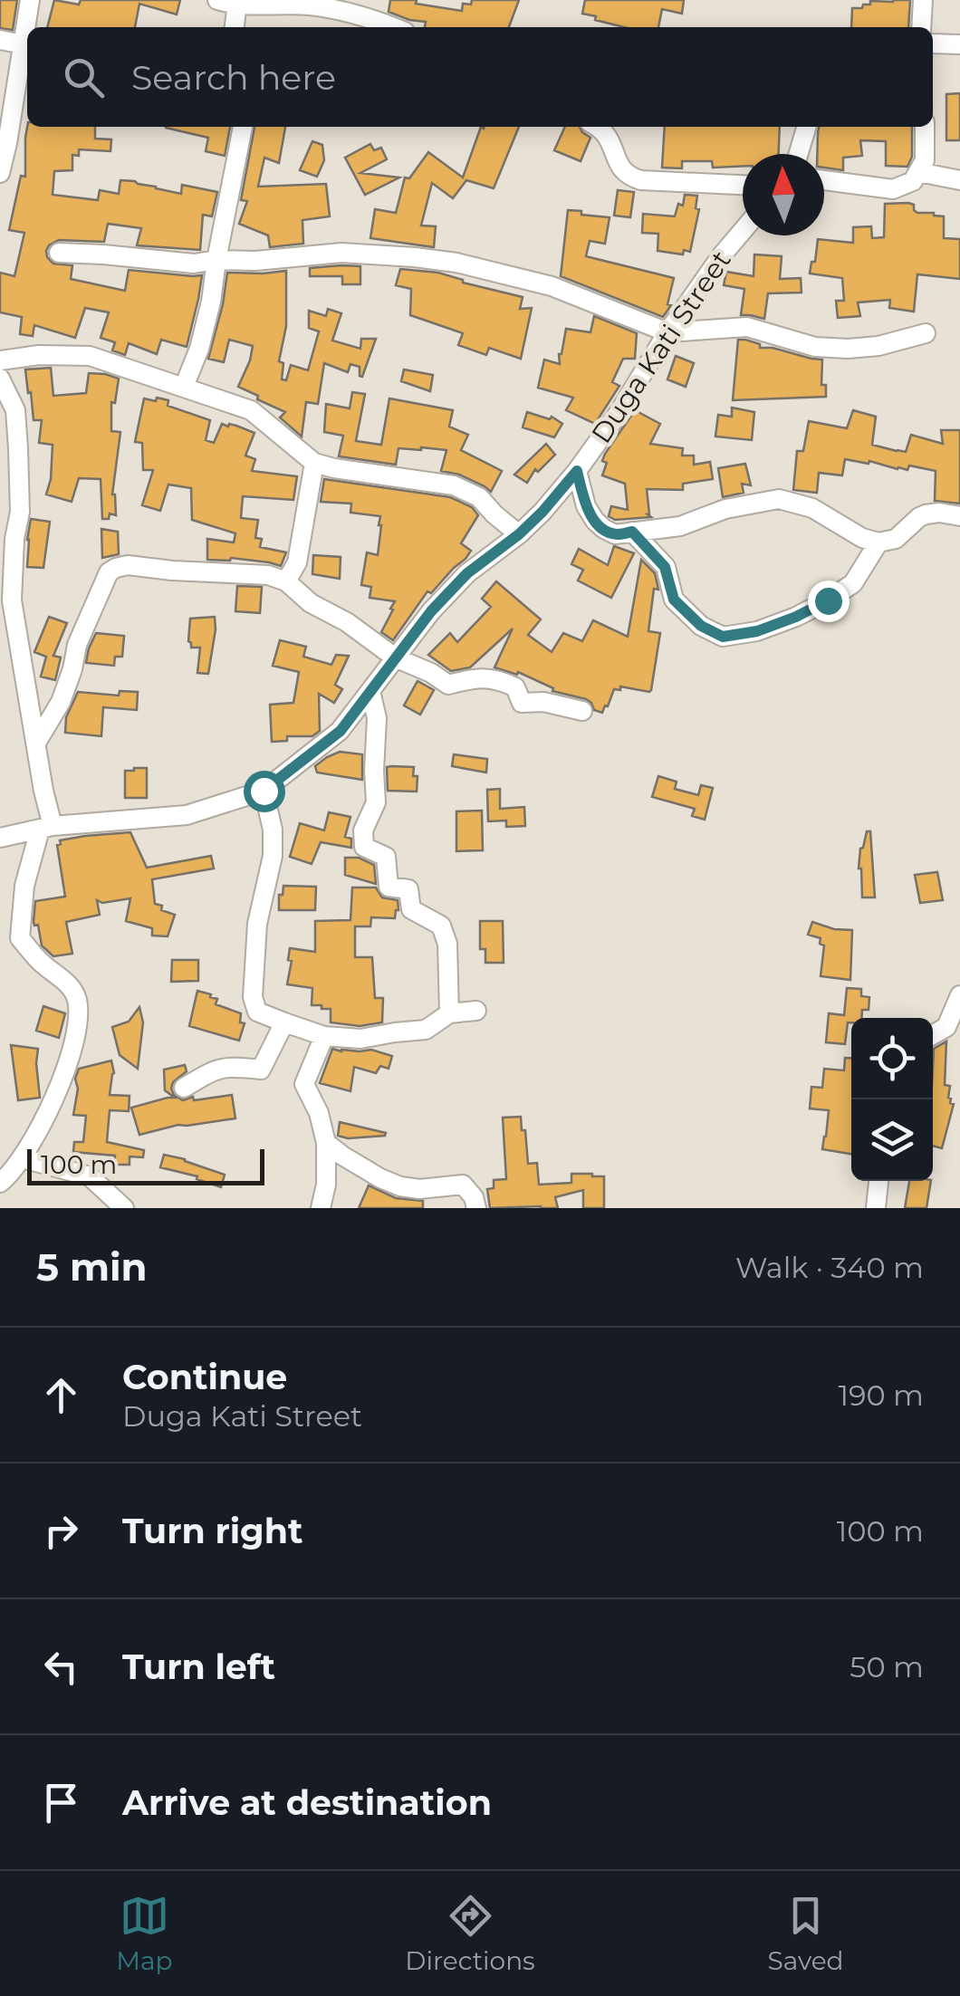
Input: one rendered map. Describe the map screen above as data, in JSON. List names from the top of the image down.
{
  "streets": {
    "street": ["Duga Kati Street"]
  },
  "scale_bar": "100 m",
  "north": "top",
  "page": {
    "search": "Search here",
    "scale": "100 m",
    "heading": ["5 min", "Walk · 340 m"],
    "list": [
      ["Continue", "Duga Kati Street", "190 m"],
      ["Turn right", "100 m"],
      ["Turn left", "50 m"],
      "Arrive at destination"
    ],
    "nav": ["Map", "Directions", "Saved"]
  }
}
